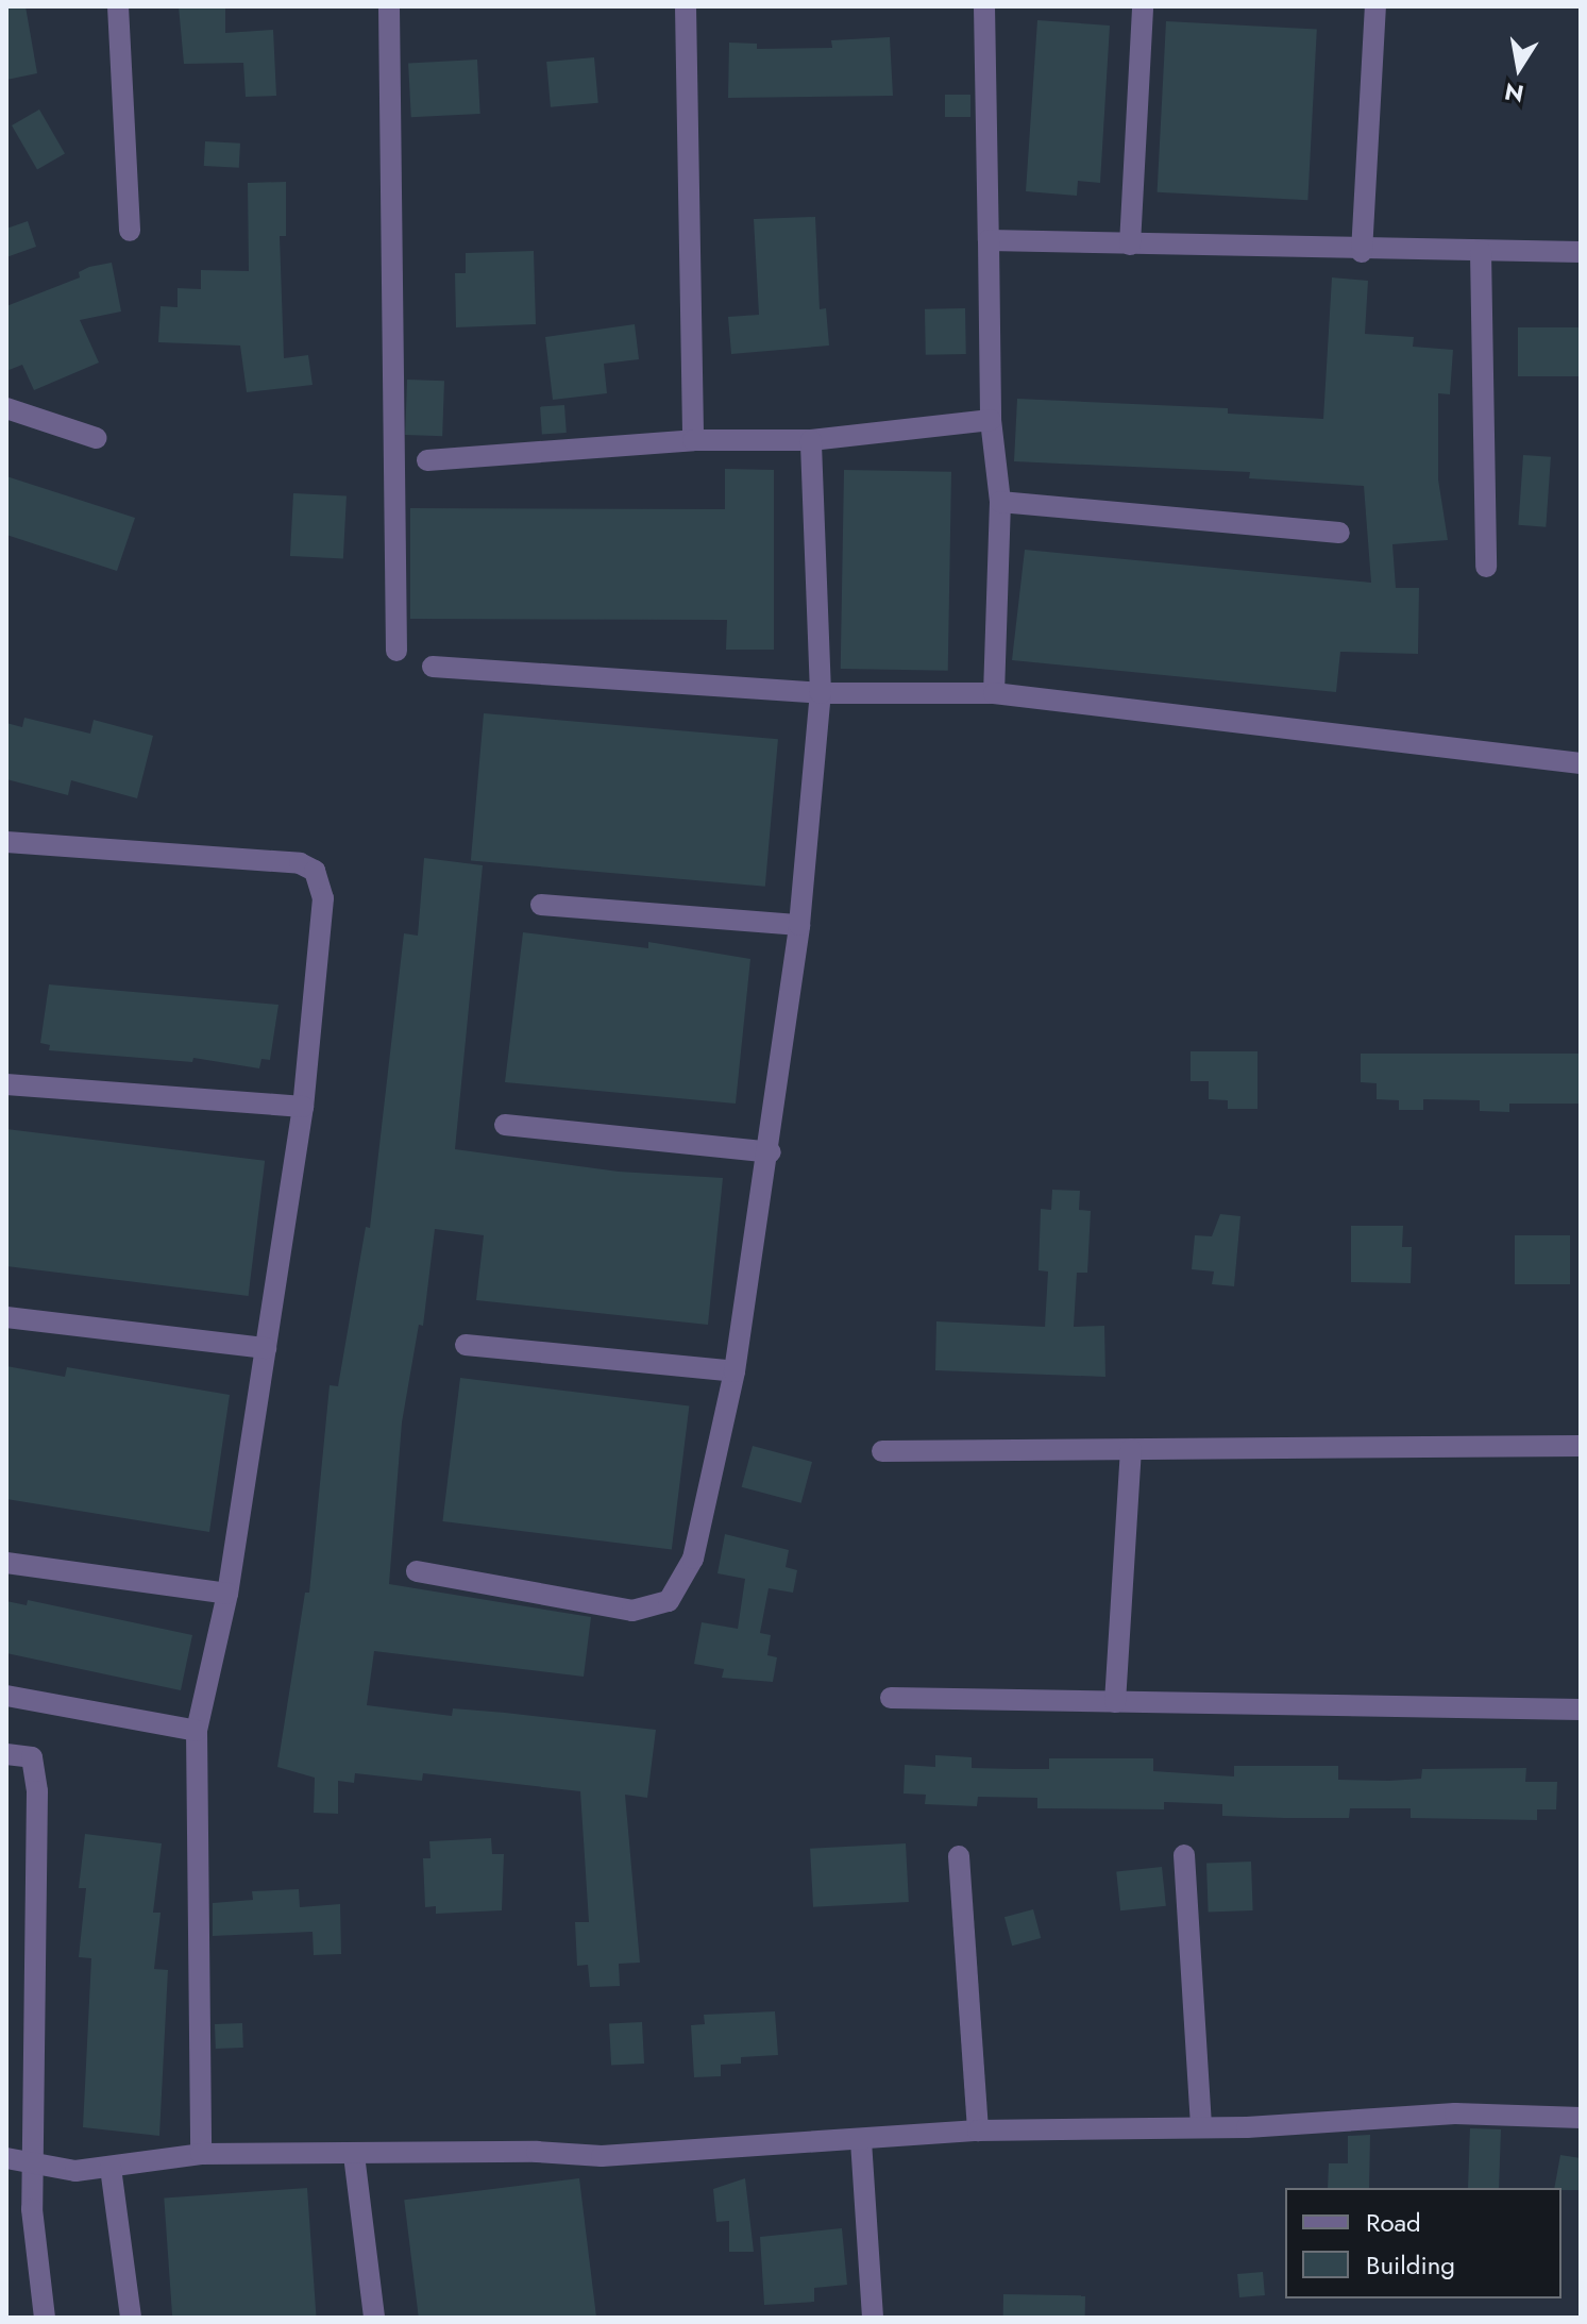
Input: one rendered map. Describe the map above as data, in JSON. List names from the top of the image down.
{
  "legend": ["Road", "Building"],
  "north": "bottom"
}
